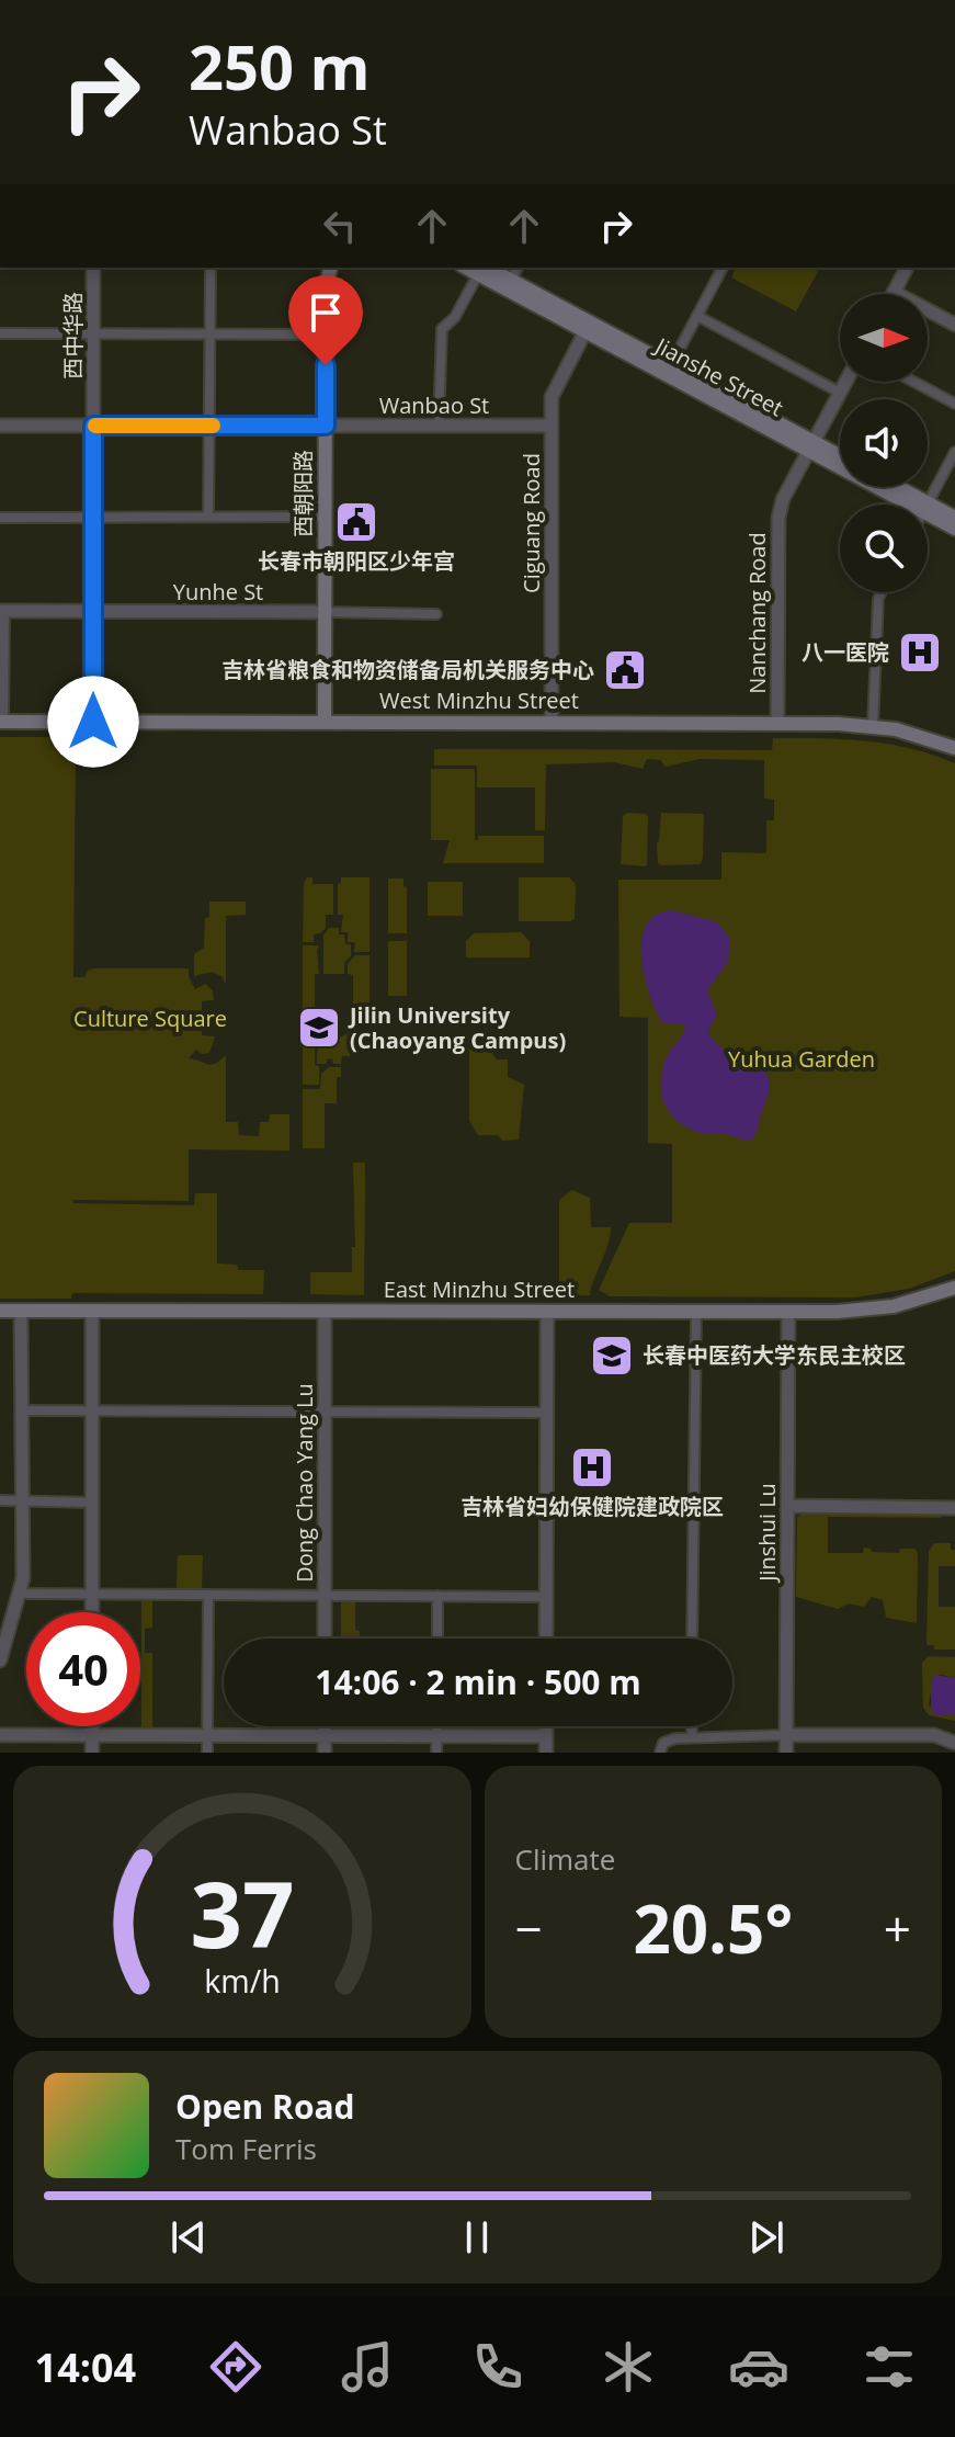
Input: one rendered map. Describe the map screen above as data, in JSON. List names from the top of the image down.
{
  "streets": {
    "main road": [
      "Jianshe Street",
      "西朝阳路",
      "West Minzhu Street",
      "East Minzhu Street"
    ],
    "street": [
      "西中华路",
      "Wanbao St",
      "Ciguang Road",
      "Yunhe St",
      "Nanchang Road",
      "Dong Chao Yang Lu",
      "Jinshui Lu"
    ]
  },
  "crossings": [
    ["西中华路", "Wanbao St"],
    ["西中华路", "Yunhe St"],
    ["西中华路", "West Minzhu Street"],
    ["Jianshe Street", "Ciguang Road"],
    ["Jianshe Street", "Nanchang Road"],
    ["Wanbao St", "西朝阳路"],
    ["Wanbao St", "Ciguang Road"],
    ["西朝阳路", "Yunhe St"],
    ["西朝阳路", "West Minzhu Street"],
    ["Ciguang Road", "West Minzhu Street"],
    ["Nanchang Road", "West Minzhu Street"],
    ["East Minzhu Street", "Dong Chao Yang Lu"],
    ["East Minzhu Street", "Jinshui Lu"]
  ],
  "parks": ["Culture Square", "Yuhua Garden"],
  "places": {
    "public building": ["长春市朝阳区少年宫", "吉林省粮食和物资储备局机关服务中心"],
    "hospital": ["八一医院", "吉林省妇幼保健院建政院区"],
    "school or university": ["Jilin University (Chaoyang Campus)", "长春中医药大学东民主校区"]
  },
  "north": "right",
  "page": {
    "turn": ["250 m", "Wanbao St"],
    "limit": "40",
    "trip": "14:06 · 2 min · 500 m",
    "tile": "Climate",
    "heat": ["−", "20.5°", "+"],
    "song": ["Open Road", "Tom Ferris"],
    "tabs": "14:04",
    "gauge": ["37", "km/h"]
  }
}
